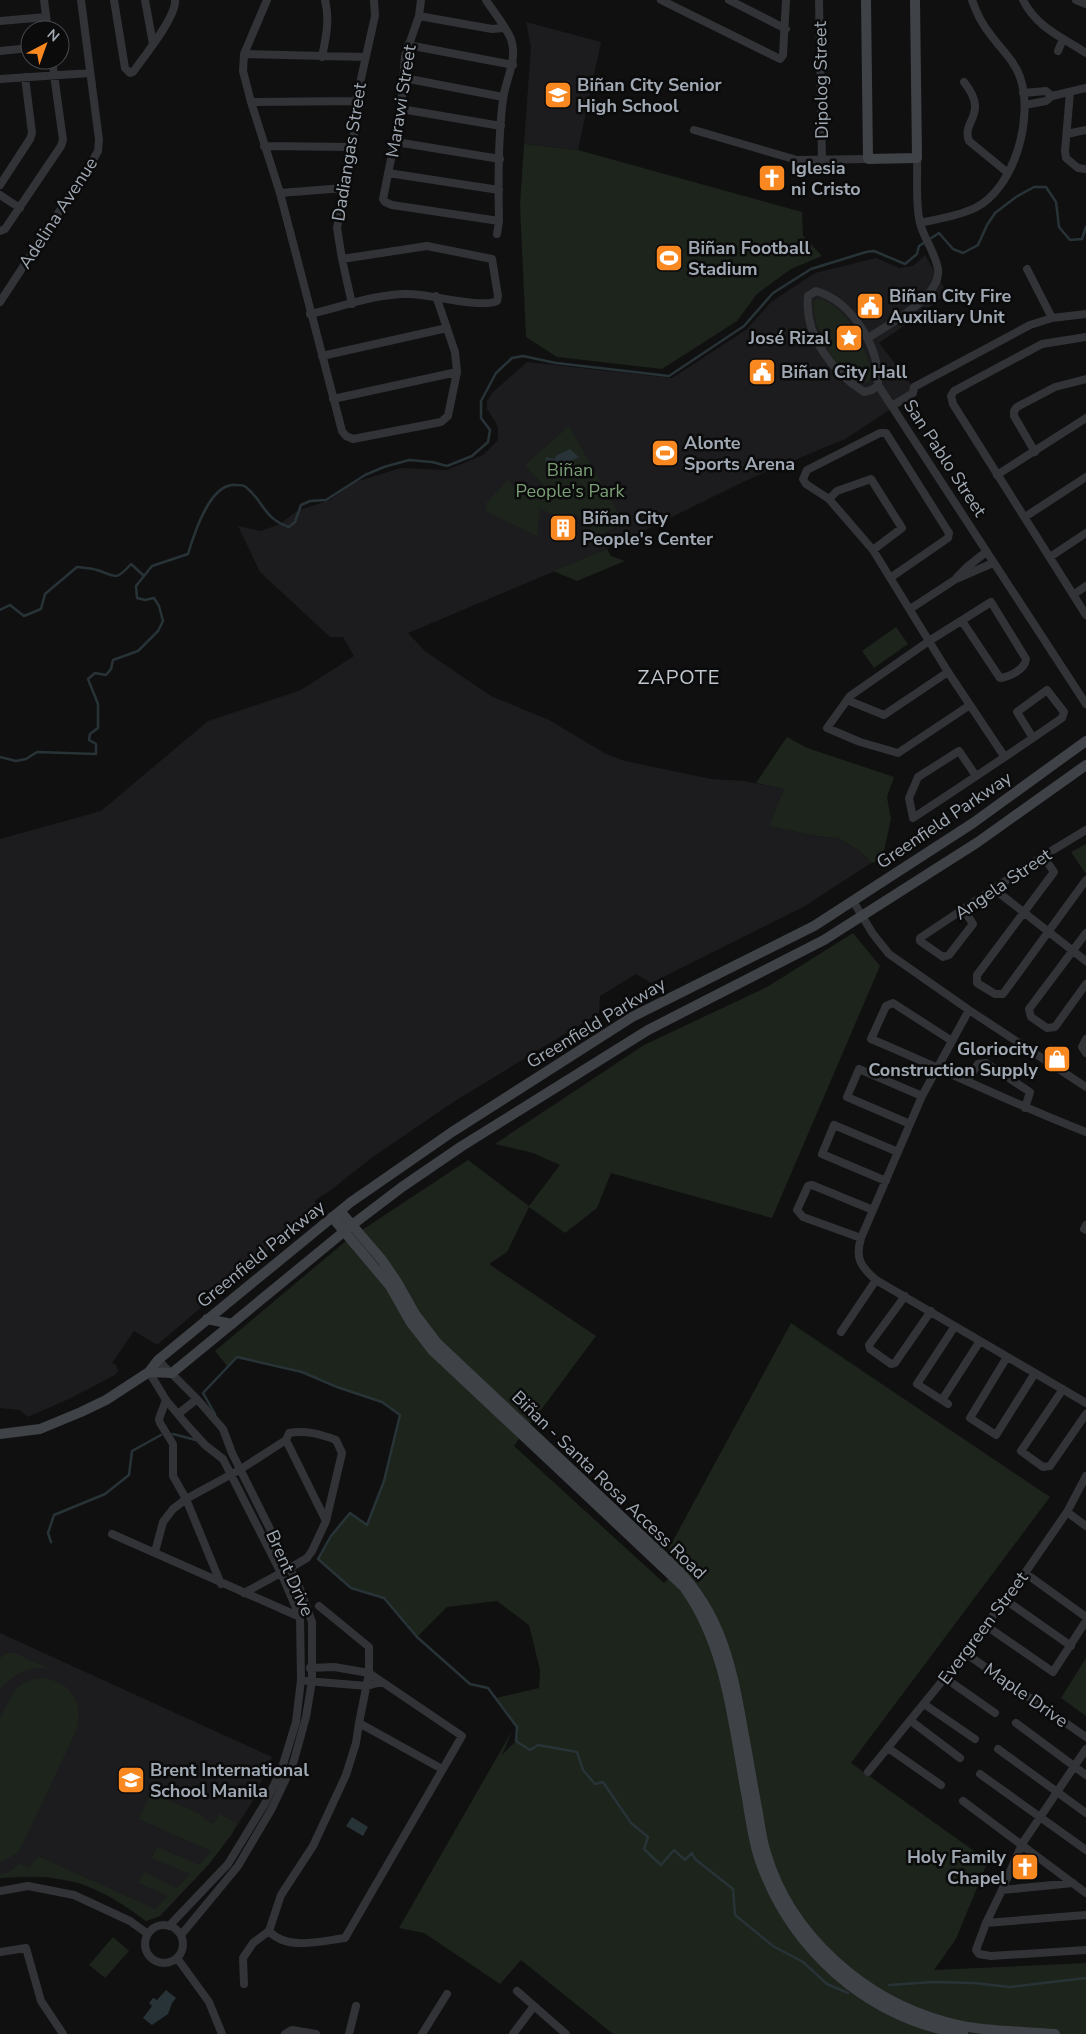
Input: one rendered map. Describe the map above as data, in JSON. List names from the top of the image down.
{
  "streets": {
    "main road": ["Greenfield Parkway", "Biñan - Santa Rosa Access Road"],
    "street": [
      "Dipolog Street",
      "Marawi Street",
      "Dadiangas Street",
      "Adelina Avenue",
      "San Pablo Street",
      "Angela Street",
      "Brent Drive",
      "Evergreen Street",
      "Maple Drive"
    ]
  },
  "crossings": [
    ["Greenfield Parkway", "Biñan - Santa Rosa Access Road"],
    ["Greenfield Parkway", "Brent Drive"],
    ["Evergreen Street", "Maple Drive"]
  ],
  "districts": ["ZAPOTE"],
  "parks": ["Biñan People's Park"],
  "places": {
    "school or university": ["Biñan City Senior High School", "Brent International School Manila"],
    "church": ["Iglesia ni Cristo", "Holy Family Chapel"],
    "sports": ["Biñan Football Stadium", "Alonte Sports Arena"],
    "public building": ["Biñan City Fire Auxiliary Unit", "Biñan City Hall"],
    "place": ["José Rizal"],
    "building": ["Biñan City People's Center"],
    "shop": ["Gloriocity Construction Supply"]
  },
  "north": "top right"
}
